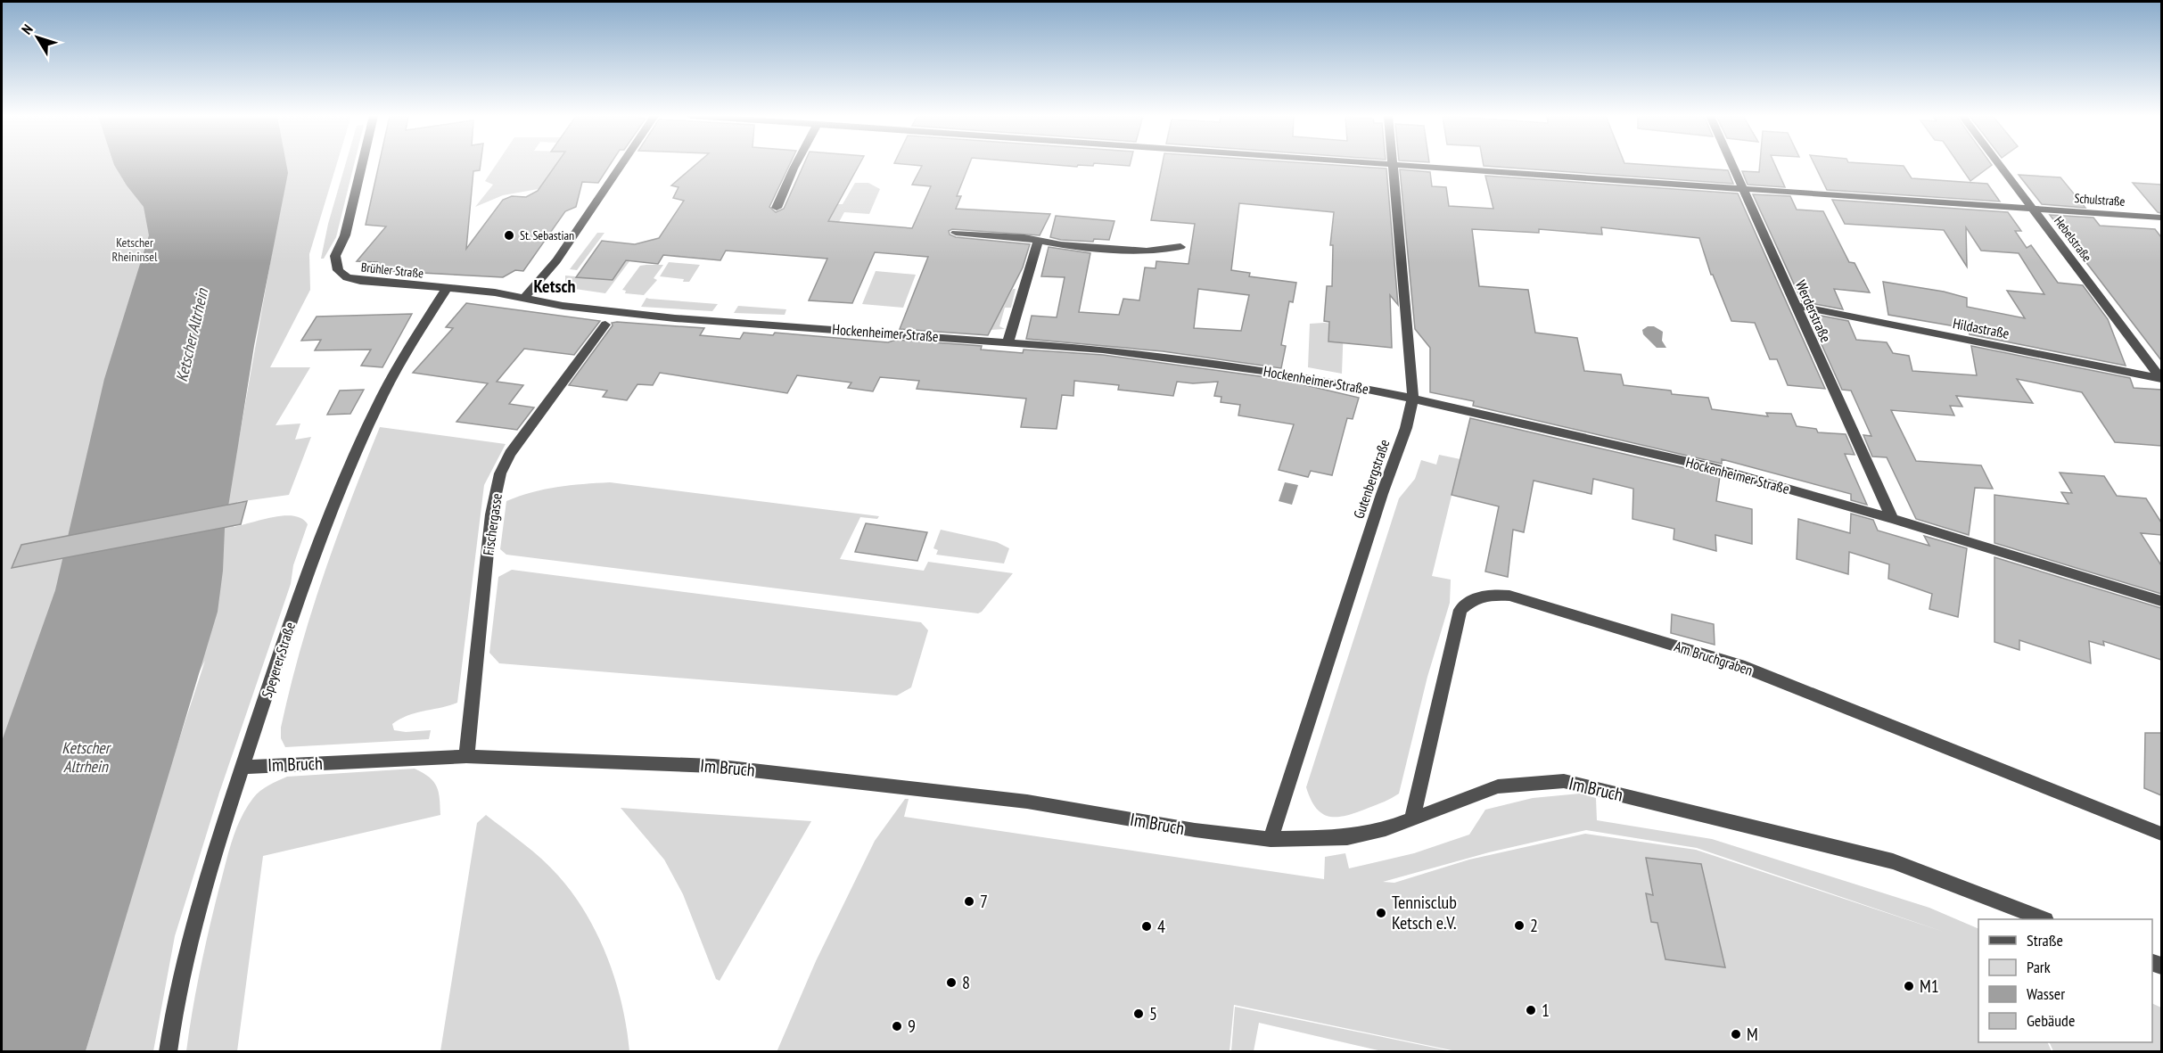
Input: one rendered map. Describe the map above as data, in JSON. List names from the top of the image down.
{
  "streets": {
    "street": [
      "Schulstraße",
      "Hebelstraße",
      "Brühler Straße",
      "Werderstraße",
      "Hildastraße",
      "Hockenheimer Straße",
      "Gutenbergstraße",
      "Fischergasse",
      "Am Bruchgraben",
      "Speyerer Straße",
      "Im Bruch"
    ]
  },
  "crossings": [
    ["Schulstraße", "Hebelstraße"],
    ["Schulstraße", "Werderstraße"],
    ["Hebelstraße", "Hildastraße"],
    ["Brühler Straße", "Hockenheimer Straße"],
    ["Brühler Straße", "Speyerer Straße"],
    ["Werderstraße", "Hildastraße"],
    ["Werderstraße", "Hockenheimer Straße"],
    ["Hockenheimer Straße", "Gutenbergstraße"],
    ["Hockenheimer Straße", "Speyerer Straße"],
    ["Gutenbergstraße", "Im Bruch"],
    ["Fischergasse", "Im Bruch"],
    ["Am Bruchgraben", "Im Bruch"],
    ["Speyerer Straße", "Im Bruch"]
  ],
  "districts": ["Ketsch"],
  "water": ["Ketscher Altrhein"],
  "parks": ["Ketscher Rheininsel"],
  "places": [
    "St. Sebastian",
    "7",
    "Tennisclub Ketsch e.V.",
    "2",
    "4",
    "8",
    "M1",
    "1",
    "5",
    "9",
    "M"
  ],
  "legend": [
    "Straße",
    "Park",
    "Wasser",
    "Gebäude"
  ],
  "north": "top left"
}
